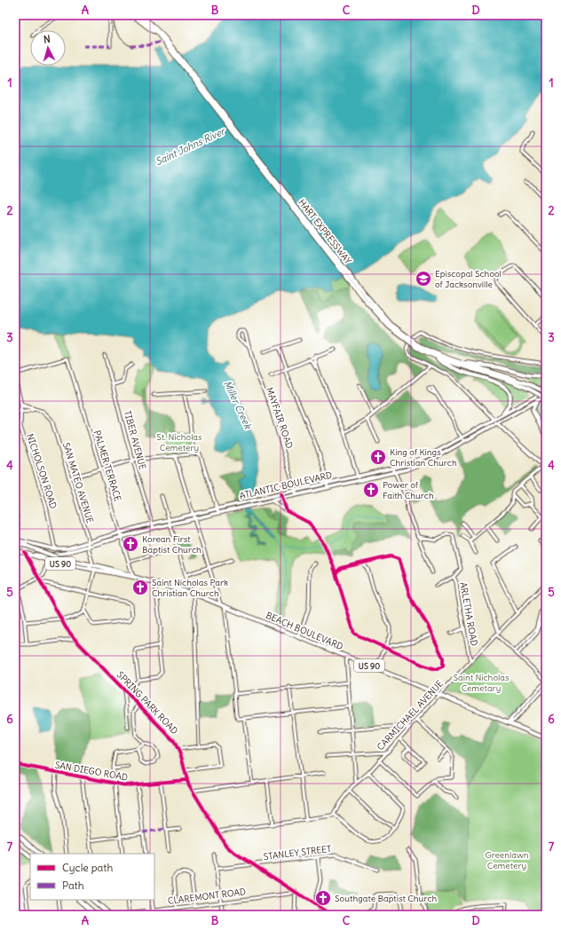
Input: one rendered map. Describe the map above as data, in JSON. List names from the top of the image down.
{
  "streets": {
    "highway": ["HART EXPRESSWAY", "US 90", "BEACH BOULEVARD"],
    "main road": ["SAN MATEO AVENUE", "ATLANTIC BOULEVARD", "SPRING PARK ROAD"],
    "street": [
      "MAYFAIR ROAD",
      "TIBER AVENUE",
      "PALMER TERRACE",
      "NICHOLSON ROAD",
      "ARLETHA ROAD",
      "CARMICHAEL AVENUE",
      "SAN DIEGO ROAD",
      "STANLEY STREET",
      "CLAREMONT ROAD"
    ]
  },
  "crossings": [
    ["HART EXPRESSWAY", "ATLANTIC BOULEVARD"],
    ["MAYFAIR ROAD", "ATLANTIC BOULEVARD"],
    ["TIBER AVENUE", "ATLANTIC BOULEVARD"],
    ["PALMER TERRACE", "ATLANTIC BOULEVARD"],
    ["PALMER TERRACE", "BEACH BOULEVARD"],
    ["NICHOLSON ROAD", "SAN MATEO AVENUE"],
    ["NICHOLSON ROAD", "ATLANTIC BOULEVARD"],
    ["SAN MATEO AVENUE", "ATLANTIC BOULEVARD"],
    ["SAN MATEO AVENUE", "BEACH BOULEVARD"],
    ["ATLANTIC BOULEVARD", "BEACH BOULEVARD"],
    ["US 90", "BEACH BOULEVARD"],
    ["US 90", "SPRING PARK ROAD"],
    ["ARLETHA ROAD", "CARMICHAEL AVENUE"],
    ["BEACH BOULEVARD", "SPRING PARK ROAD"],
    ["BEACH BOULEVARD", "CARMICHAEL AVENUE"],
    ["SPRING PARK ROAD", "SAN DIEGO ROAD"],
    ["SPRING PARK ROAD", "STANLEY STREET"],
    ["SPRING PARK ROAD", "CLAREMONT ROAD"]
  ],
  "water": ["Saint Johns River", "Miller Creek"],
  "parks": ["St. Nicholas Cemetery", "Saint Nicholas Cemetary", "Greenlawn Cemetery"],
  "places": {
    "school or university": ["Episcopal School of Jacksonville"],
    "church": [
      "King of Kings Christian Church",
      "Power of Faith Church",
      "Korean First Baptist Church",
      "Saint Nicholas Park Christian Church",
      "Southgate Baptist Church"
    ]
  },
  "legend": ["Cycle path", "Path"],
  "north": "top",
  "grid": {
    "columns": [
      "A",
      "B",
      "C",
      "D"
    ],
    "rows": [
      "1",
      "2",
      "3",
      "4",
      "5",
      "6",
      "7"
    ]
  }
}
